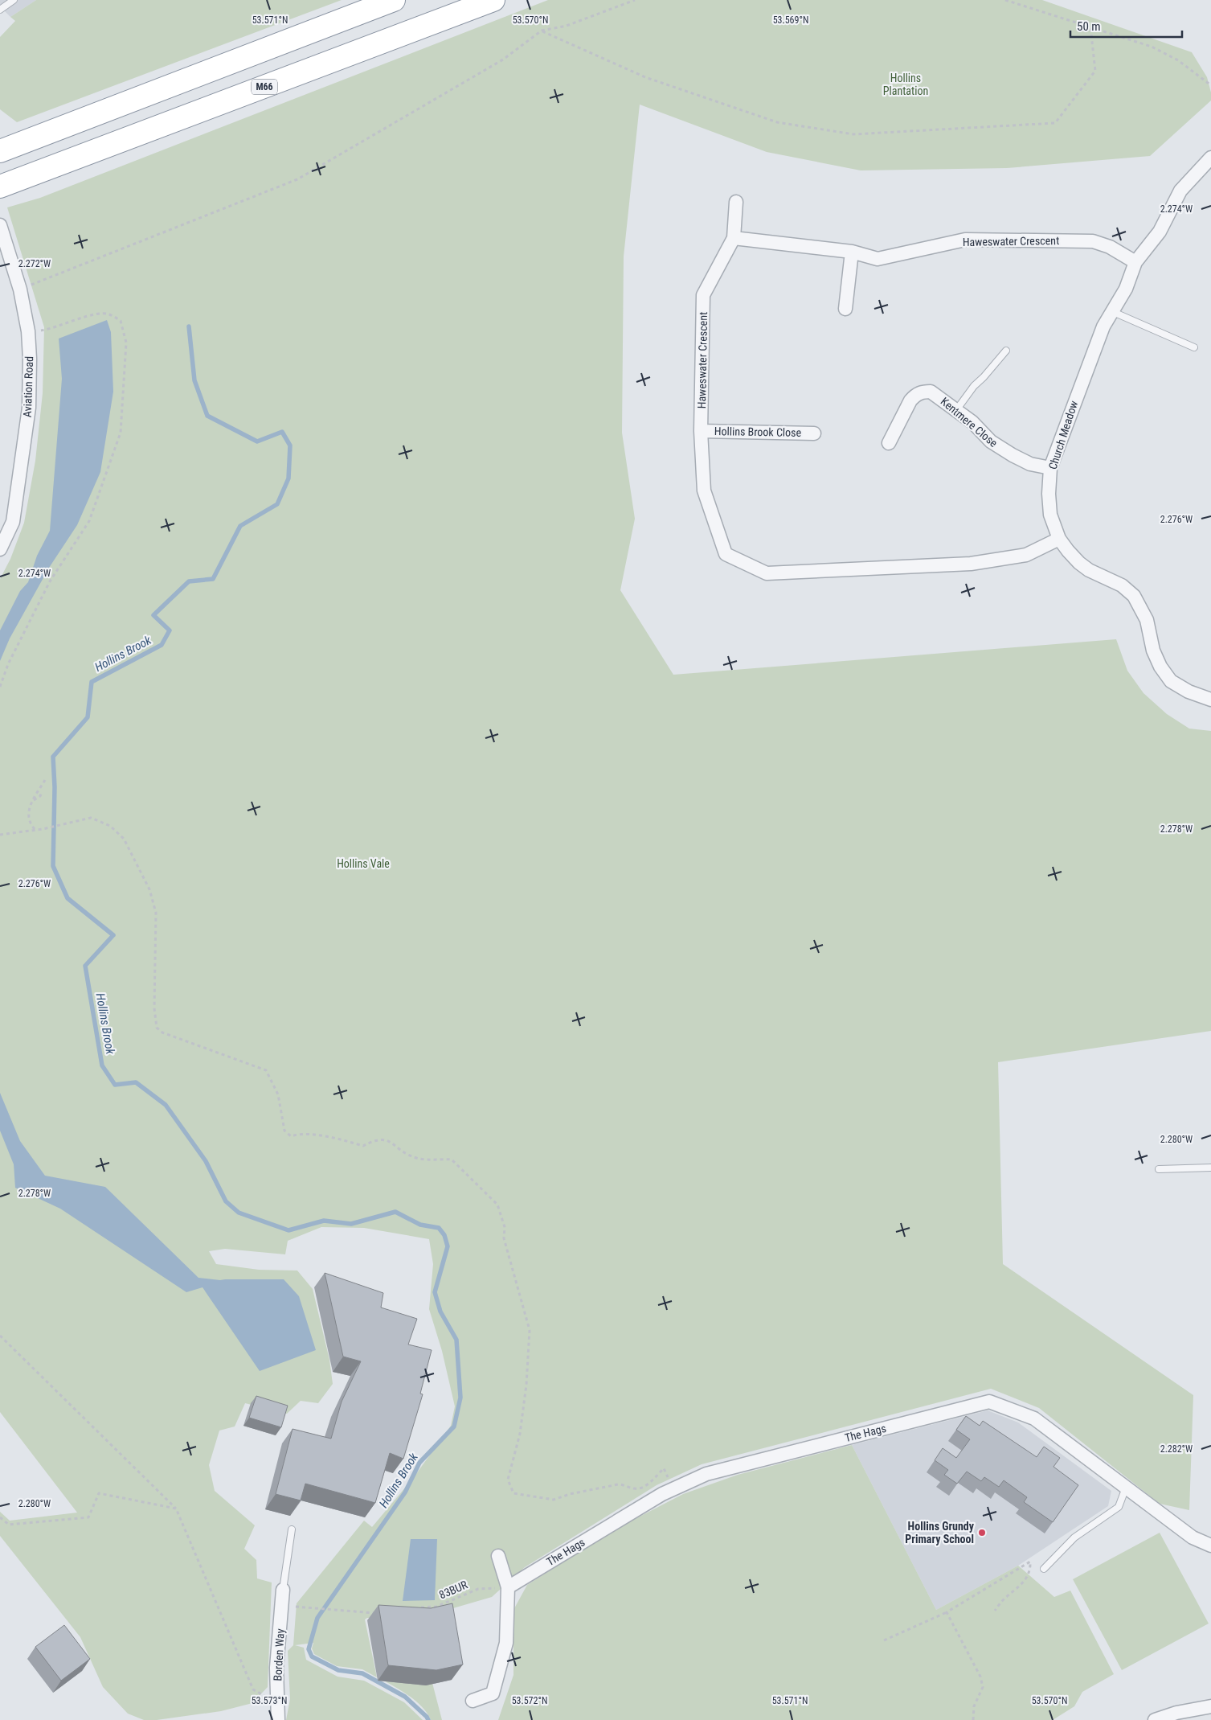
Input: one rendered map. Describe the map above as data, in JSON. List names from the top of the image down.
{
  "streets": {
    "highway": ["M66"],
    "street": [
      "Haweswater Crescent",
      "Aviation Road",
      "Kentmere Close",
      "Hollins Brook Close",
      "Church Meadow",
      "The Hags",
      "Borden Way"
    ],
    "path": ["83BUR"]
  },
  "crossings": [
    ["Haweswater Crescent", "Hollins Brook Close"],
    ["Haweswater Crescent", "Church Meadow"],
    ["Kentmere Close", "Church Meadow"],
    ["The Hags", "83BUR"]
  ],
  "water": ["Hollins Brook"],
  "parks": ["Hollins Plantation", "Hollins Vale"],
  "places": ["Hollins Grundy Primary School"],
  "scale_bar": "50 m",
  "coordinates": [
    "53.571°N",
    "53.570°N",
    "53.569°N",
    "2.274°W",
    "2.272°W",
    "2.276°W",
    "2.278°W",
    "2.280°W",
    "2.282°W",
    "53.573°N",
    "53.572°N"
  ]
}
